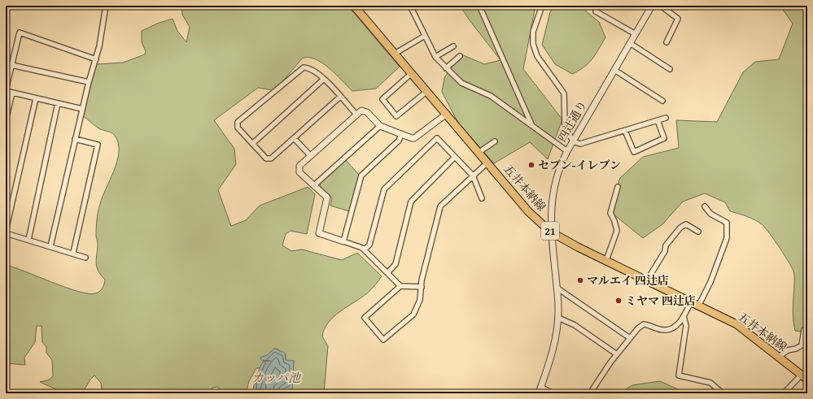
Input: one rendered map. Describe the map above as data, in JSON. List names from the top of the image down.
{
  "streets": {
    "main road": ["五井本納線", "21"],
    "street": ["四辻通り"]
  },
  "crossings": [
    ["四辻通り", "五井本納線"]
  ],
  "water": ["カッパ池"],
  "places": ["セブン-イレブン", "マルエイ 四辻店", "ミヤマ 四辻店"]
}
